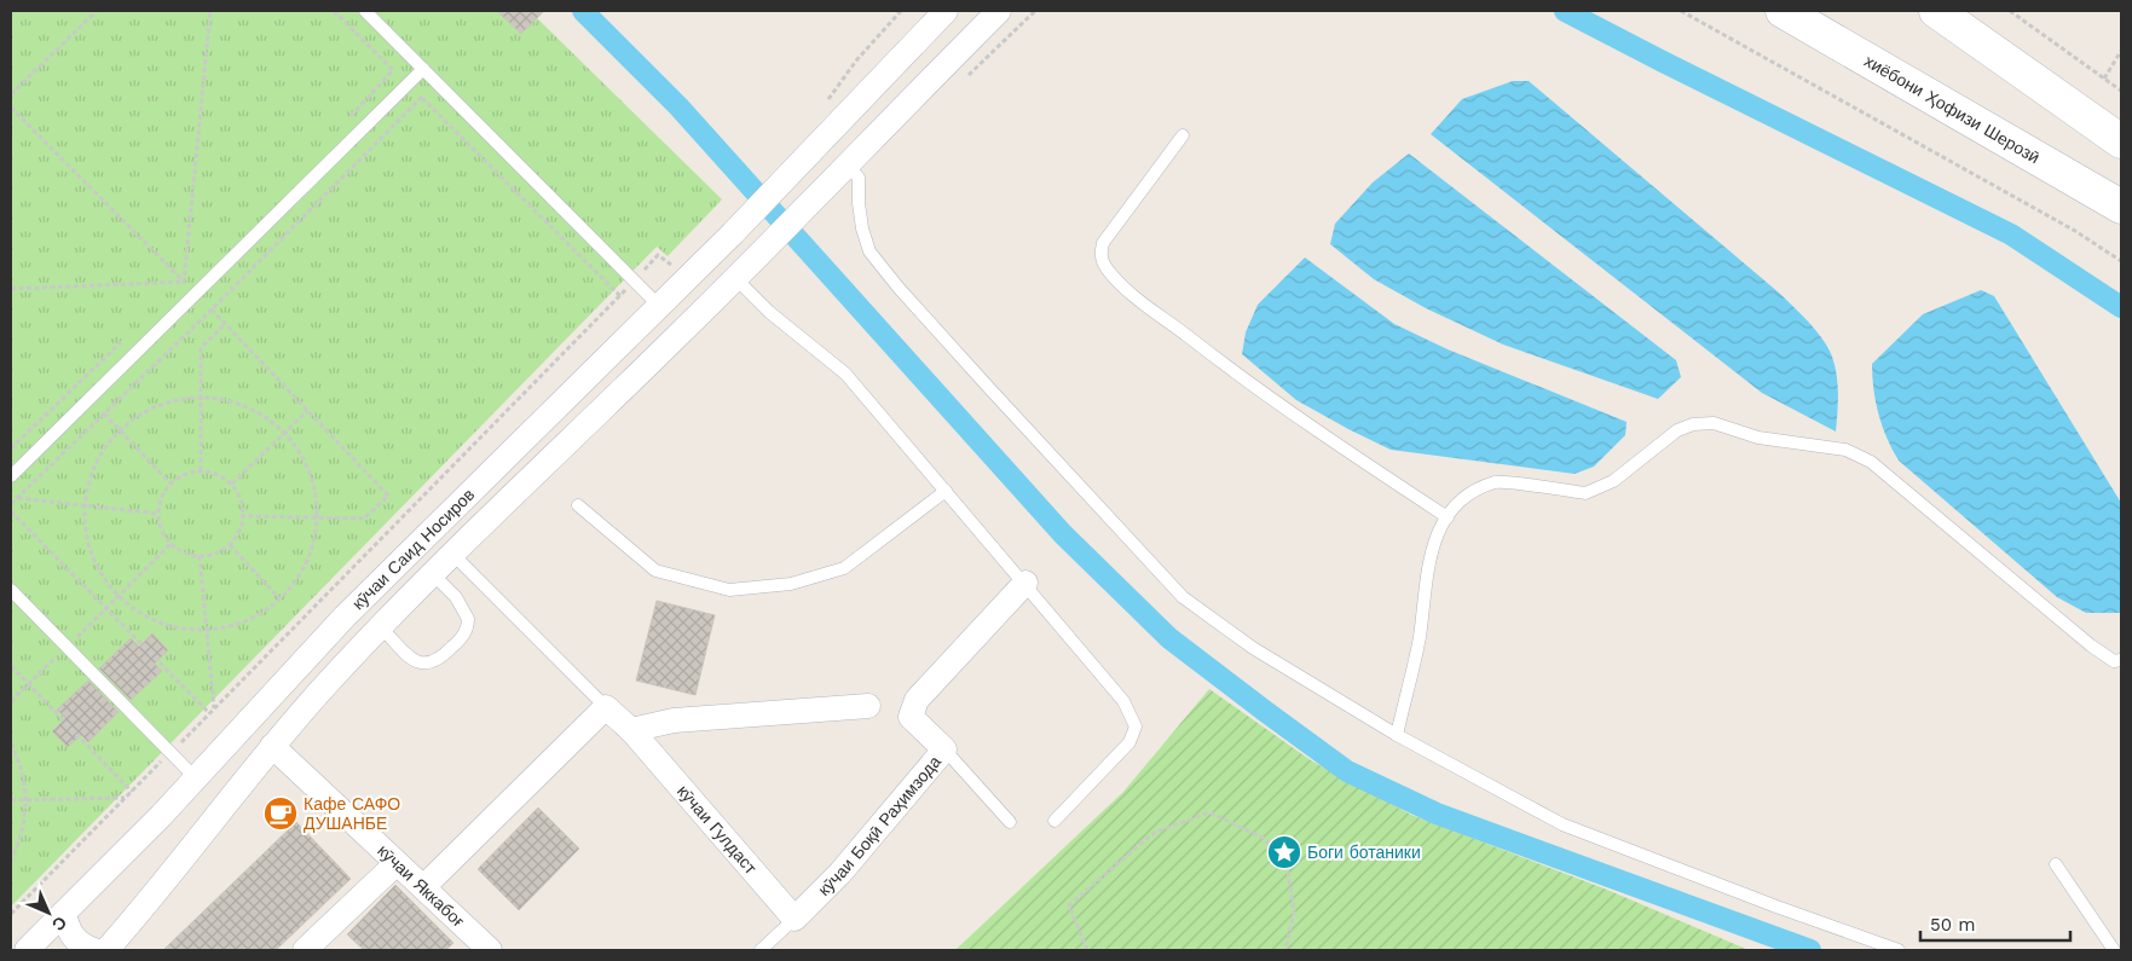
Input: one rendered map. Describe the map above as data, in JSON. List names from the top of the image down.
{
  "streets": {
    "main road": ["хиёбони Ҳофизи Шерозӣ"],
    "street": [
      "кӯчаи Саид Носиров",
      "кӯчаи Боқӣ Раҳимзода",
      "кӯчаи Гулдаст",
      "кӯчаи Яккабоғ"
    ]
  },
  "crossings": [
    ["кӯчаи Саид Носиров", "кӯчаи Яккабоғ"],
    ["кӯчаи Боқӣ Раҳимзода", "кӯчаи Гулдаст"]
  ],
  "places": {
    "cafe": ["Кафе САФО ДУШАНБЕ"],
    "place": ["Боги ботаники"]
  },
  "scale_bar": "50 m",
  "north": "bottom right"
}
